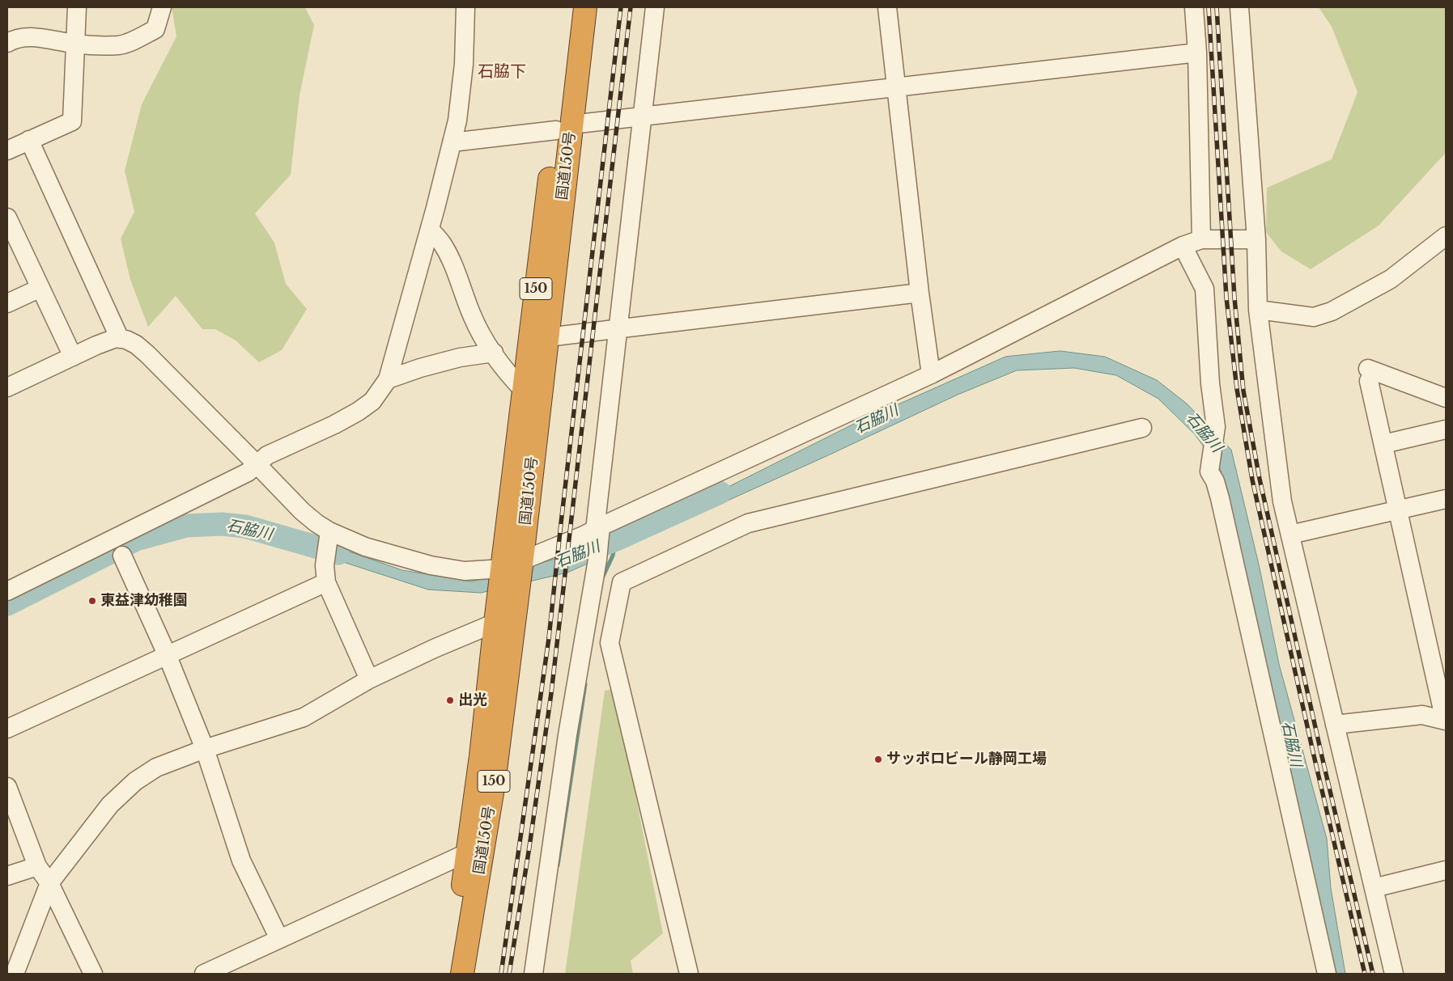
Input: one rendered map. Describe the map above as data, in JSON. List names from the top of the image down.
{
  "streets": {
    "highway": ["国道150号", "150"]
  },
  "districts": ["石脇下"],
  "water": ["石脇川"],
  "places": ["東益津幼稚園", "出光", "サッポロビール静岡工場"]
}
